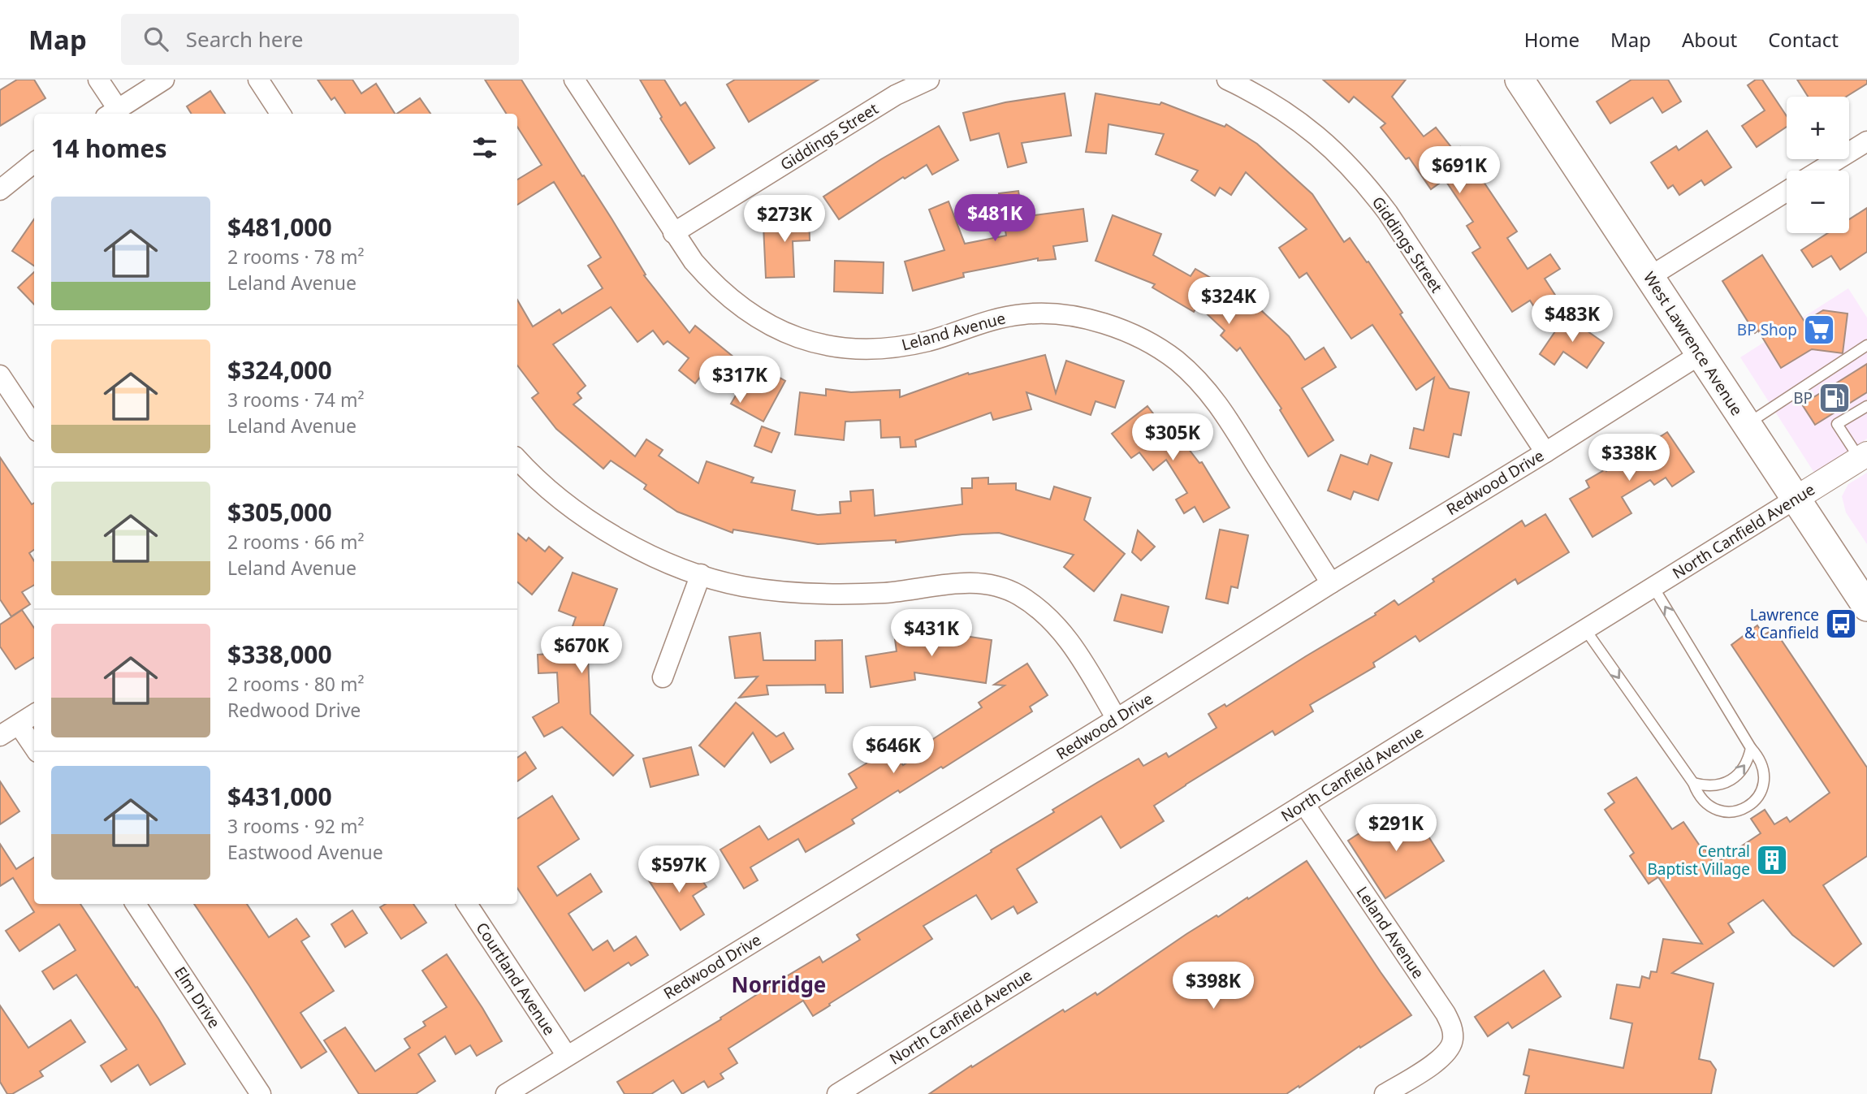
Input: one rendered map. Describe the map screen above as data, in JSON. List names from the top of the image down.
{
  "streets": {
    "main road": ["West Lawrence Avenue"],
    "street": [
      "Giddings Street",
      "Leland Avenue",
      "Redwood Drive",
      "North Canfield Avenue",
      "Courtland Avenue",
      "Elm Drive"
    ]
  },
  "crossings": [
    ["Giddings Street", "Leland Avenue"],
    ["Giddings Street", "Redwood Drive"],
    ["Leland Avenue", "Redwood Drive"],
    ["Leland Avenue", "North Canfield Avenue"],
    ["West Lawrence Avenue", "Redwood Drive"],
    ["West Lawrence Avenue", "North Canfield Avenue"],
    ["Redwood Drive", "Courtland Avenue"]
  ],
  "districts": ["Norridge"],
  "places": {
    "supermarket": ["BP Shop"],
    "fuel station": ["BP"],
    "bus stop": ["Lawrence & Canfield"],
    "building": ["Central Baptist Village"]
  },
  "page": {
    "header": "Map",
    "search": "Search here",
    "nav": [
      "Home",
      "Map",
      "About",
      "Contact"
    ],
    "map_buttons": ["+", "−"],
    "heading": "14 homes",
    "price": [
      "$691K",
      "$481K",
      "$273K",
      "$324K",
      "$483K",
      "$317K",
      "$305K",
      "$338K",
      "$431K",
      "$670K",
      "$646K",
      "$291K",
      "$597K",
      "$398K"
    ],
    "list": [
      {
        "name": "$481,000",
        "note": "2 rooms · 78 m² · Leland Avenue"
      },
      {
        "name": "$324,000",
        "note": "3 rooms · 74 m² · Leland Avenue"
      },
      {
        "name": "$305,000",
        "note": "2 rooms · 66 m² · Leland Avenue"
      },
      {
        "name": "$338,000",
        "note": "2 rooms · 80 m² · Redwood Drive"
      },
      {
        "name": "$431,000",
        "note": "3 rooms · 92 m² · Eastwood Avenue"
      }
    ]
  }
}
